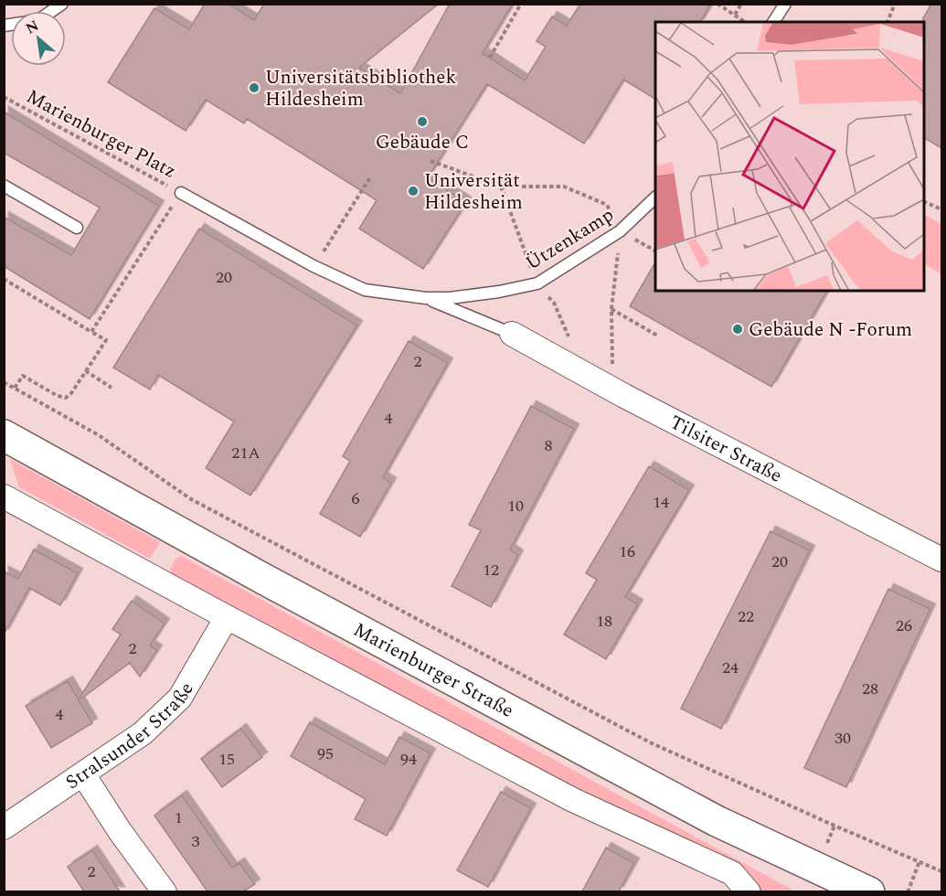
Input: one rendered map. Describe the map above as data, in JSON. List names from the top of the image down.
{
  "streets": {
    "main road": ["Marienburger Straße"],
    "street": ["Tilsiter Straße", "Stralsunder Straße"],
    "lane": ["Ützenkamp"],
    "path": ["Marienburger Platz"]
  },
  "places": [
    "Universitätsbibliothek Hildesheim",
    "Gebäude C",
    "Universität Hildesheim",
    "Gebäude N -Forum"
  ],
  "house_numbers": [
    "20",
    "2",
    "4",
    "8",
    "21A",
    "6",
    "14",
    "10",
    "16",
    "20",
    "12",
    "22",
    "18",
    "26",
    "2",
    "24",
    "28",
    "4",
    "30",
    "95",
    "15",
    "94",
    "1",
    "3",
    "2"
  ],
  "north": "top left"
}
